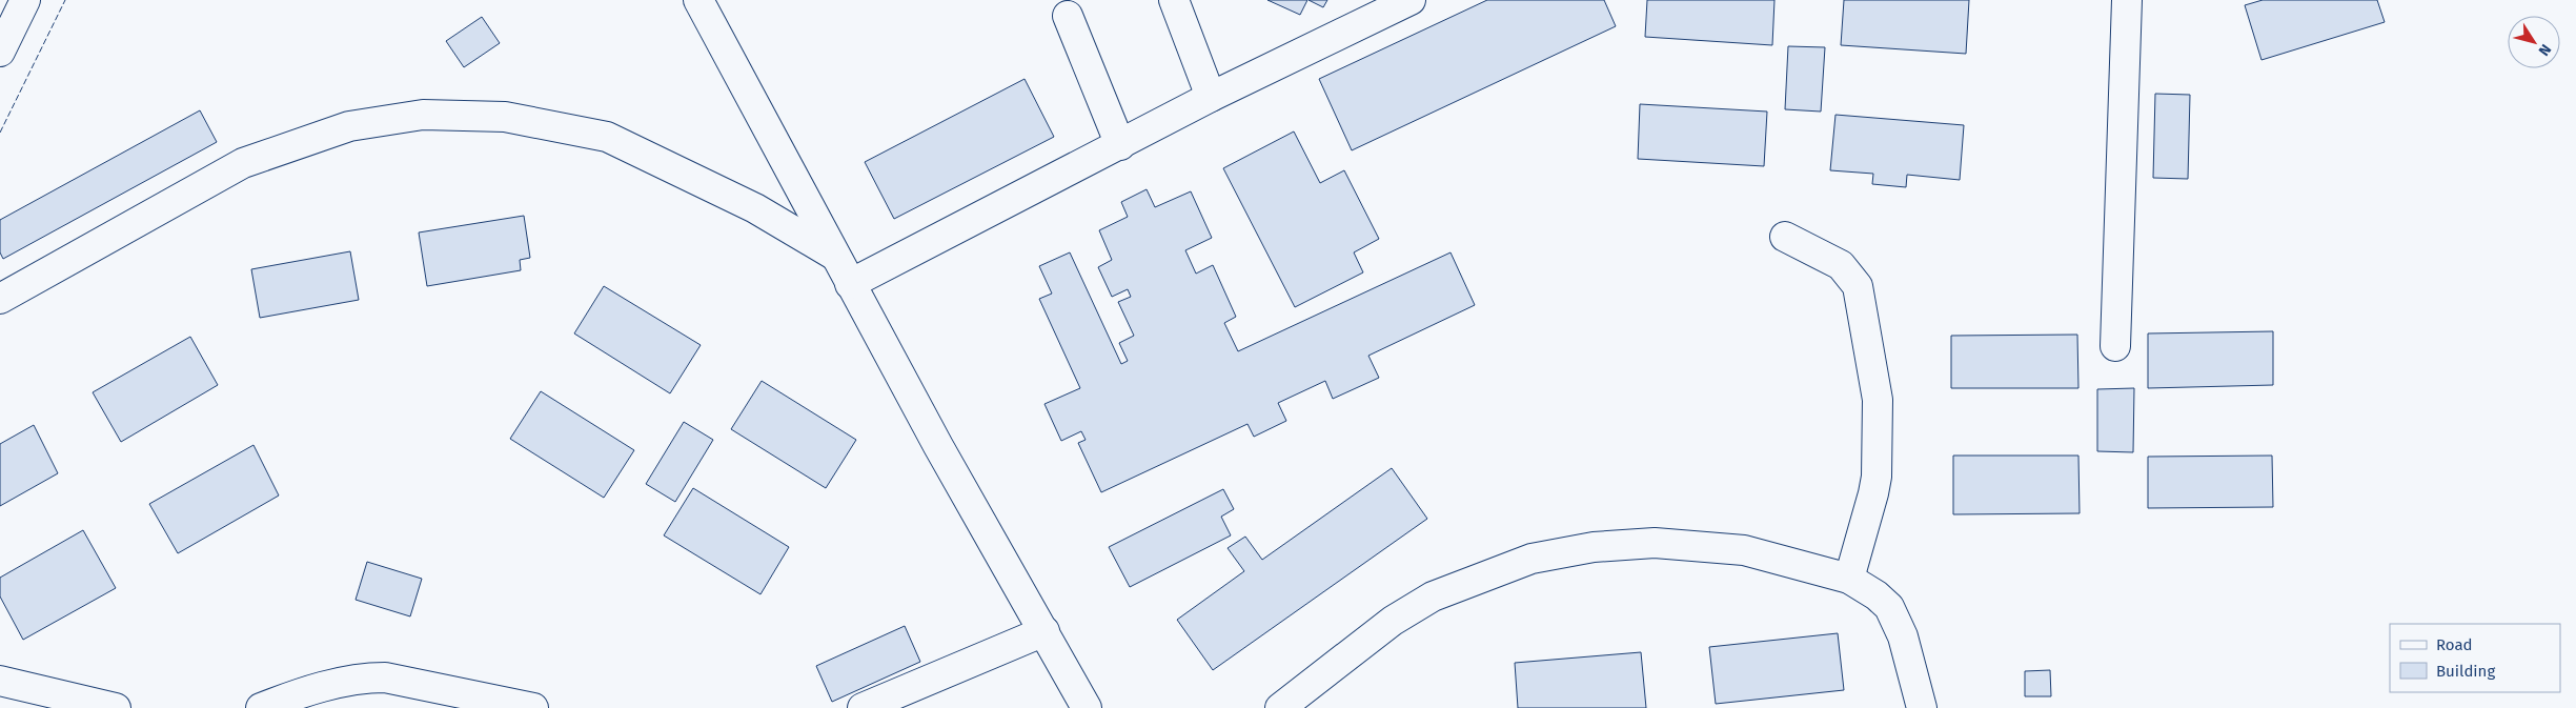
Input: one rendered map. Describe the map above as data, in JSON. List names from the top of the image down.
{
  "legend": ["Road", "Building"],
  "north": "bottom right"
}
